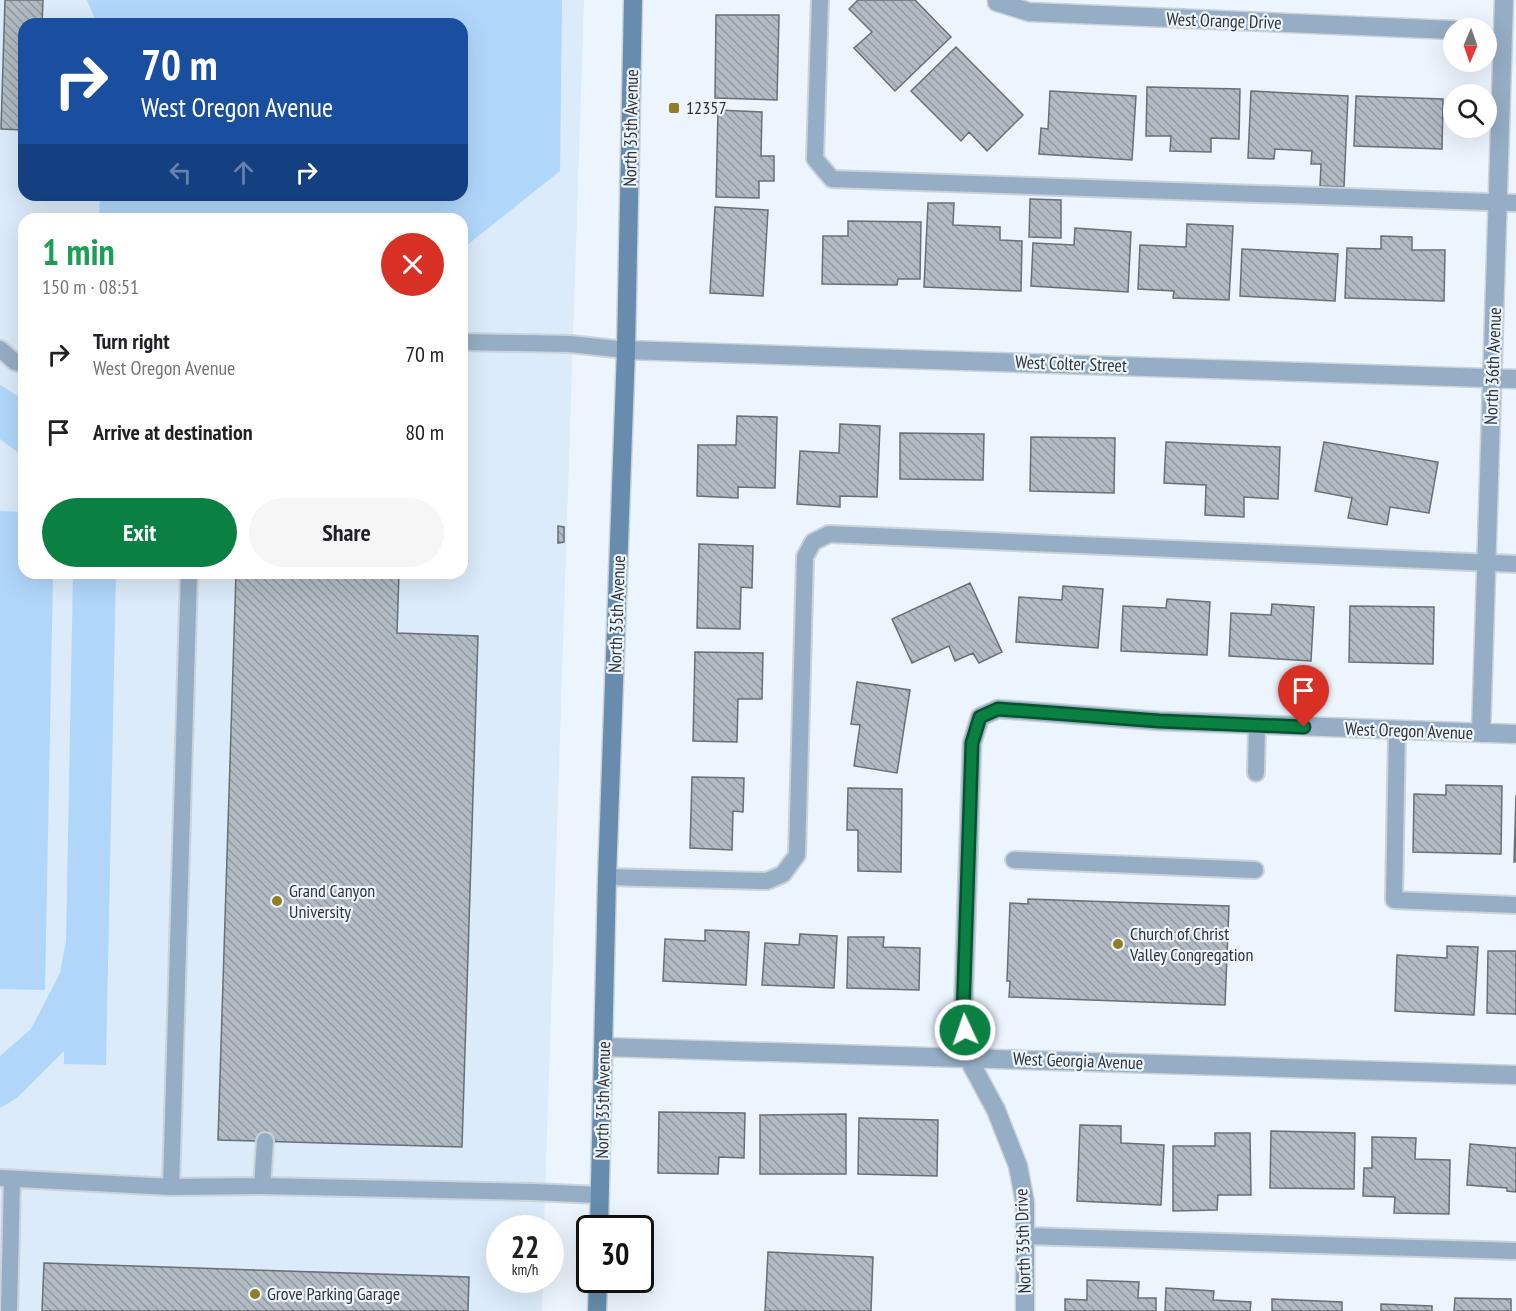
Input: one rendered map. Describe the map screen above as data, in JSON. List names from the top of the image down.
{
  "streets": {
    "main road": ["North 35th Avenue"],
    "street": [
      "West Orange Drive",
      "West Colter Street",
      "North 36th Avenue",
      "West Oregon Avenue",
      "West Georgia Avenue",
      "North 35th Drive"
    ]
  },
  "crossings": [
    ["North 35th Avenue", "West Colter Street"],
    ["North 35th Avenue", "West Georgia Avenue"],
    ["West Colter Street", "North 36th Avenue"],
    ["North 36th Avenue", "West Oregon Avenue"],
    ["West Oregon Avenue", "North 35th Drive"],
    ["West Georgia Avenue", "North 35th Drive"]
  ],
  "places": {
    "transit": ["12357"],
    "other": ["Grand Canyon University", "Church of Christ Valley Congregation", "Grove Parking Garage"]
  },
  "north": "bottom",
  "page": {
    "turn": ["70 m", "West Oregon Avenue"],
    "heading": ["1 min", "150 m · 08:51"],
    "list": [
      {
        "name": "Turn right",
        "note": "West Oregon Avenue",
        "value": "70 m"
      },
      {
        "name": "Arrive at destination",
        "value": "80 m"
      }
    ],
    "buttons": ["Exit", "Share"],
    "speed": "22 km/h",
    "limit": "30"
  }
}
